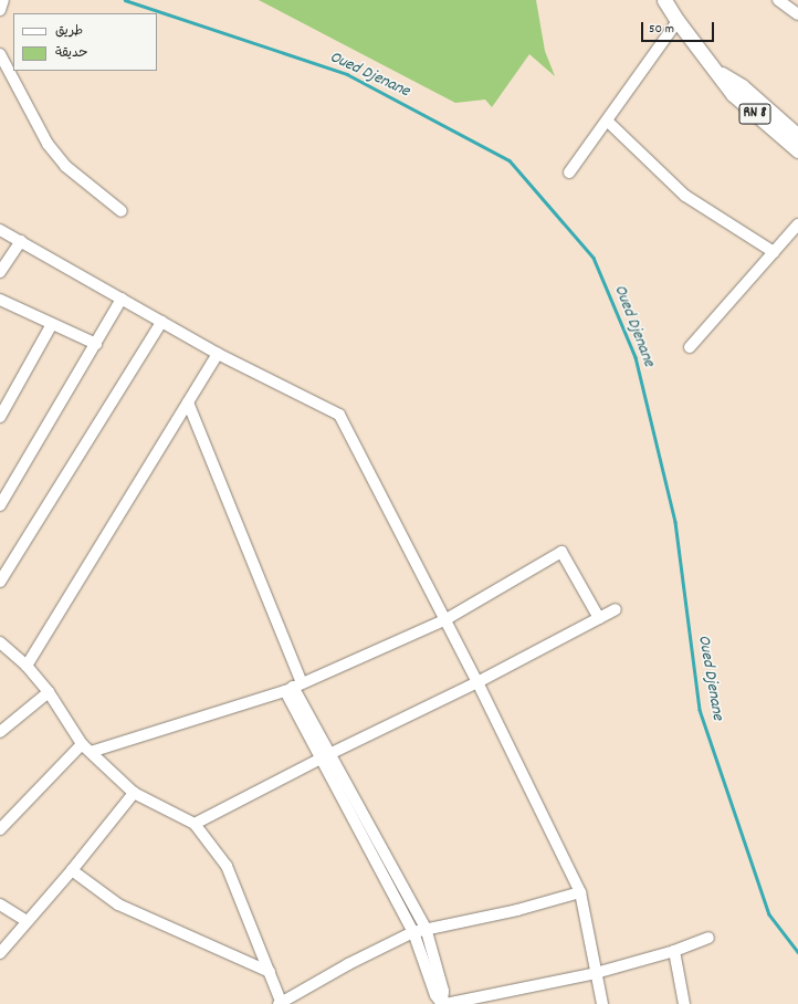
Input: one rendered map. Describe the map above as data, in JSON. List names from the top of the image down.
{
  "streets": {
    "main road": ["RN 8"]
  },
  "water": ["Oued Djenane"],
  "legend": ["طريق", "حديقة"],
  "scale_bar": "50 m"
}
